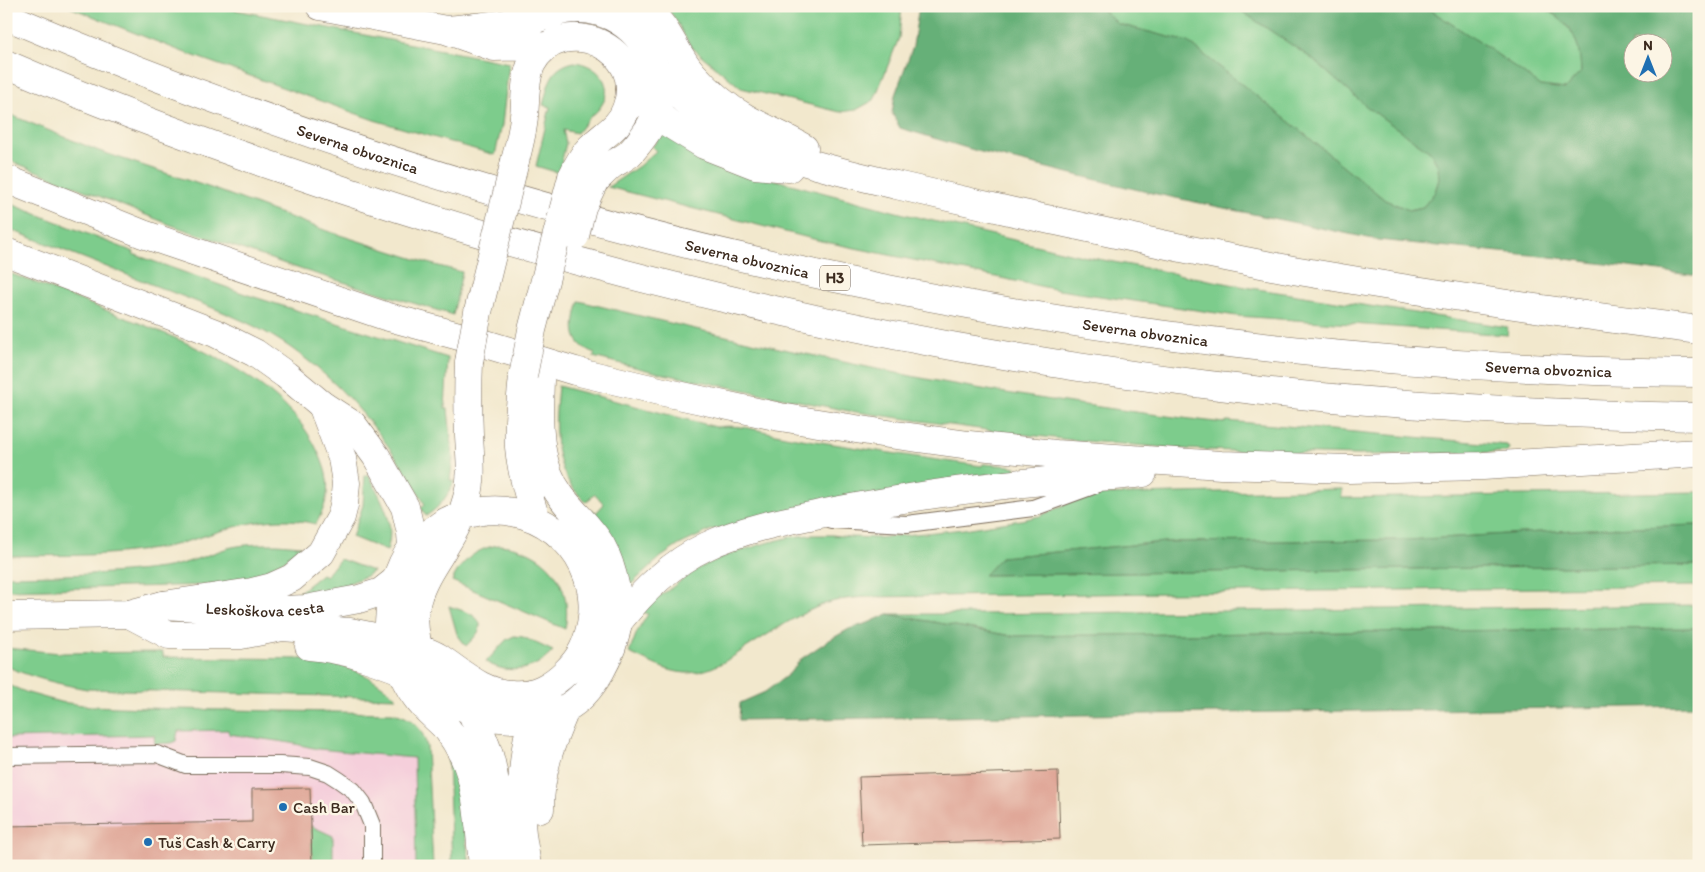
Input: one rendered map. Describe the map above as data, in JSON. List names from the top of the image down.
{
  "streets": {
    "main road": ["Severna obvoznica", "H3", "Leskoškova cesta"]
  },
  "places": ["Cash Bar", "Tuš Cash & Carry"],
  "north": "top"
}
